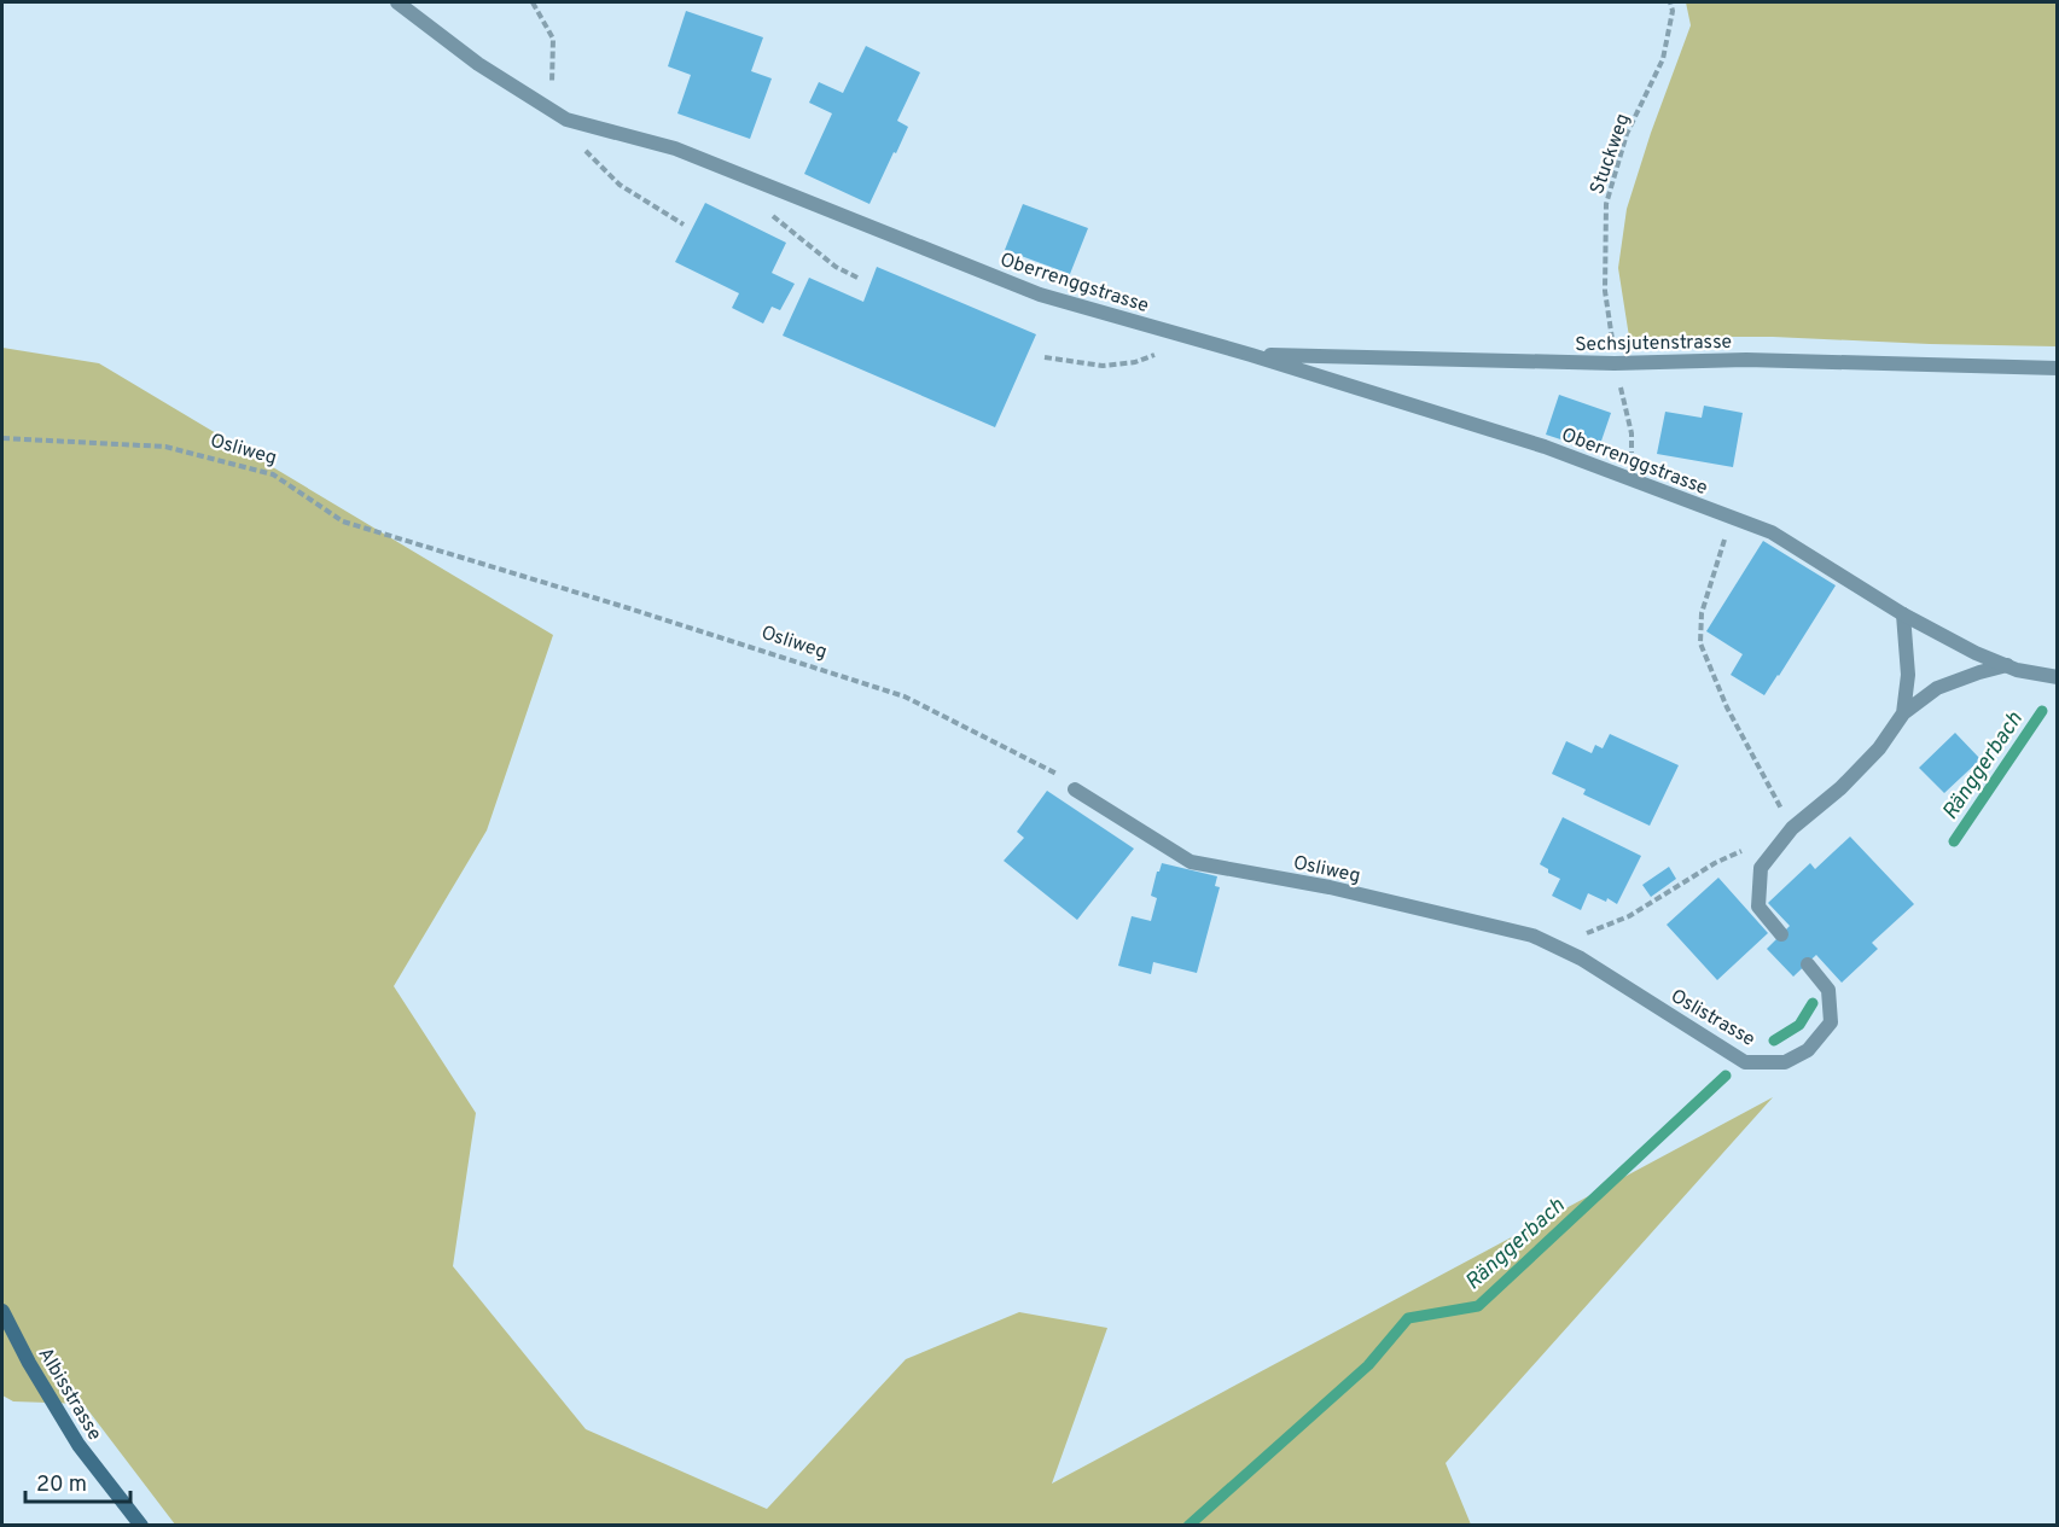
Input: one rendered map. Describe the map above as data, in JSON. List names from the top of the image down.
{
  "streets": {
    "main road": ["Albisstrasse"],
    "street": [
      "Oberrenggstrasse",
      "Sechsjutenstrasse",
      "Osliweg",
      "Oslistrasse"
    ],
    "path": ["Stuckweg"]
  },
  "crossings": [
    ["Stuckweg", "Oberrenggstrasse"],
    ["Stuckweg", "Sechsjutenstrasse"],
    ["Oberrenggstrasse", "Sechsjutenstrasse"],
    ["Osliweg", "Oslistrasse"]
  ],
  "water": ["Ränggerbach"],
  "scale_bar": "20 m"
}
